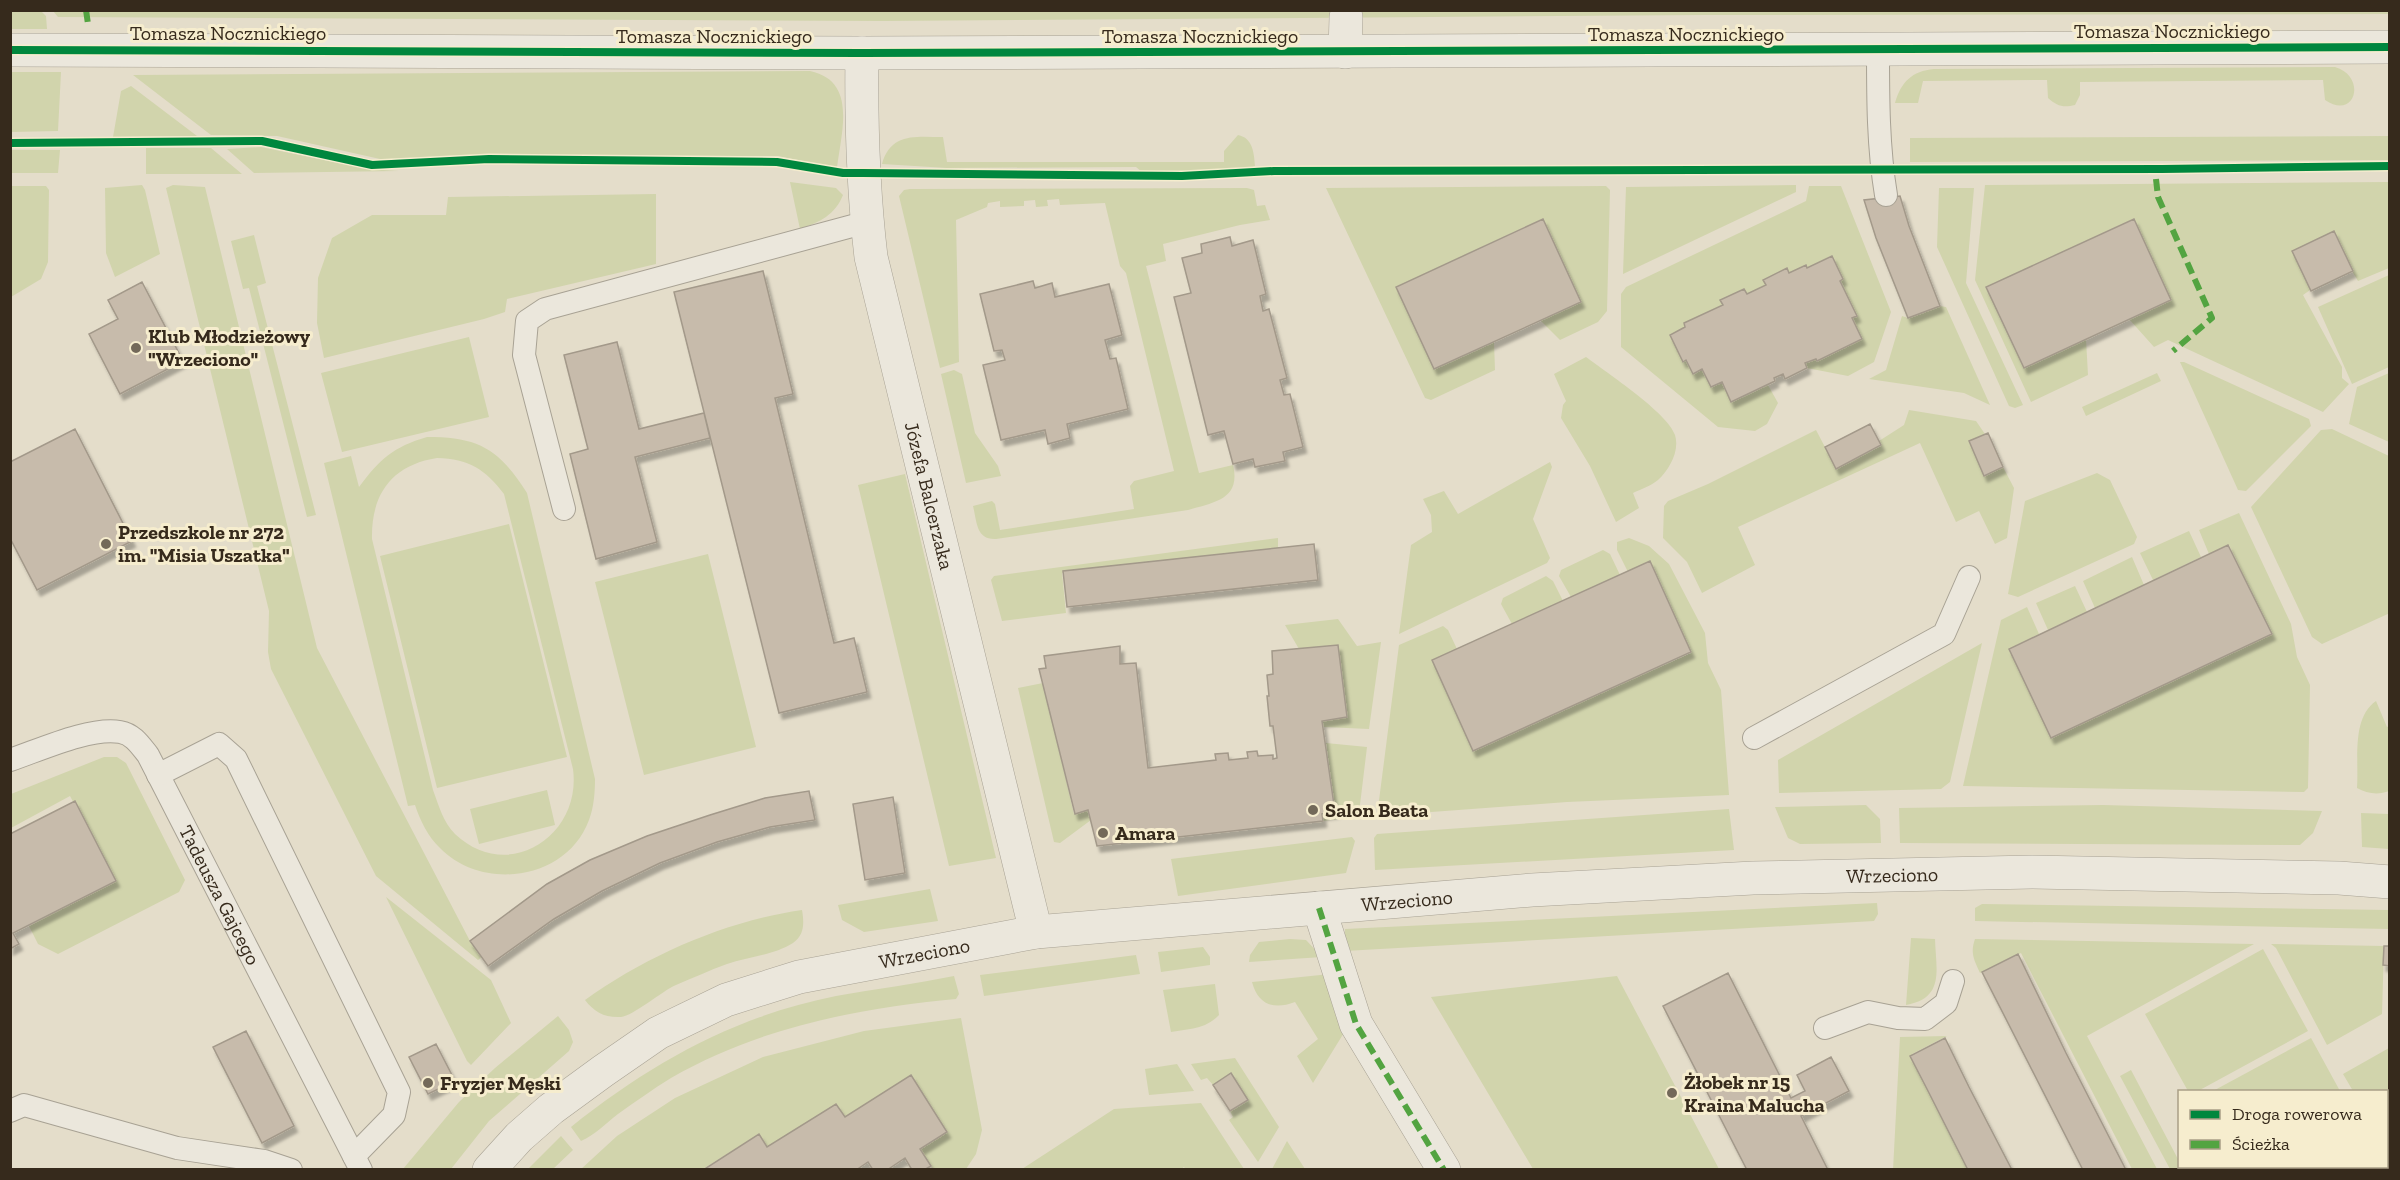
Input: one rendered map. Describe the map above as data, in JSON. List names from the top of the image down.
{
  "streets": {
    "street": ["Tomasza Nocznickiego", "Józefa Balcerzaka", "Wrzeciono"],
    "lane": ["Tadeusza Gajcego"]
  },
  "crossings": [
    ["Tomasza Nocznickiego", "Józefa Balcerzaka"],
    ["Józefa Balcerzaka", "Wrzeciono"]
  ],
  "places": [
    "Klub Młodzieżowy \"Wrzeciono\"",
    "Przedszkole nr 272 im. \"Misia Uszatka\"",
    "Salon Beata",
    "Amara",
    "Fryzjer Męski",
    "Żłobek nr 15 Kraina Malucha"
  ],
  "legend": ["Droga rowerowa", "Ścieżka"]
}
